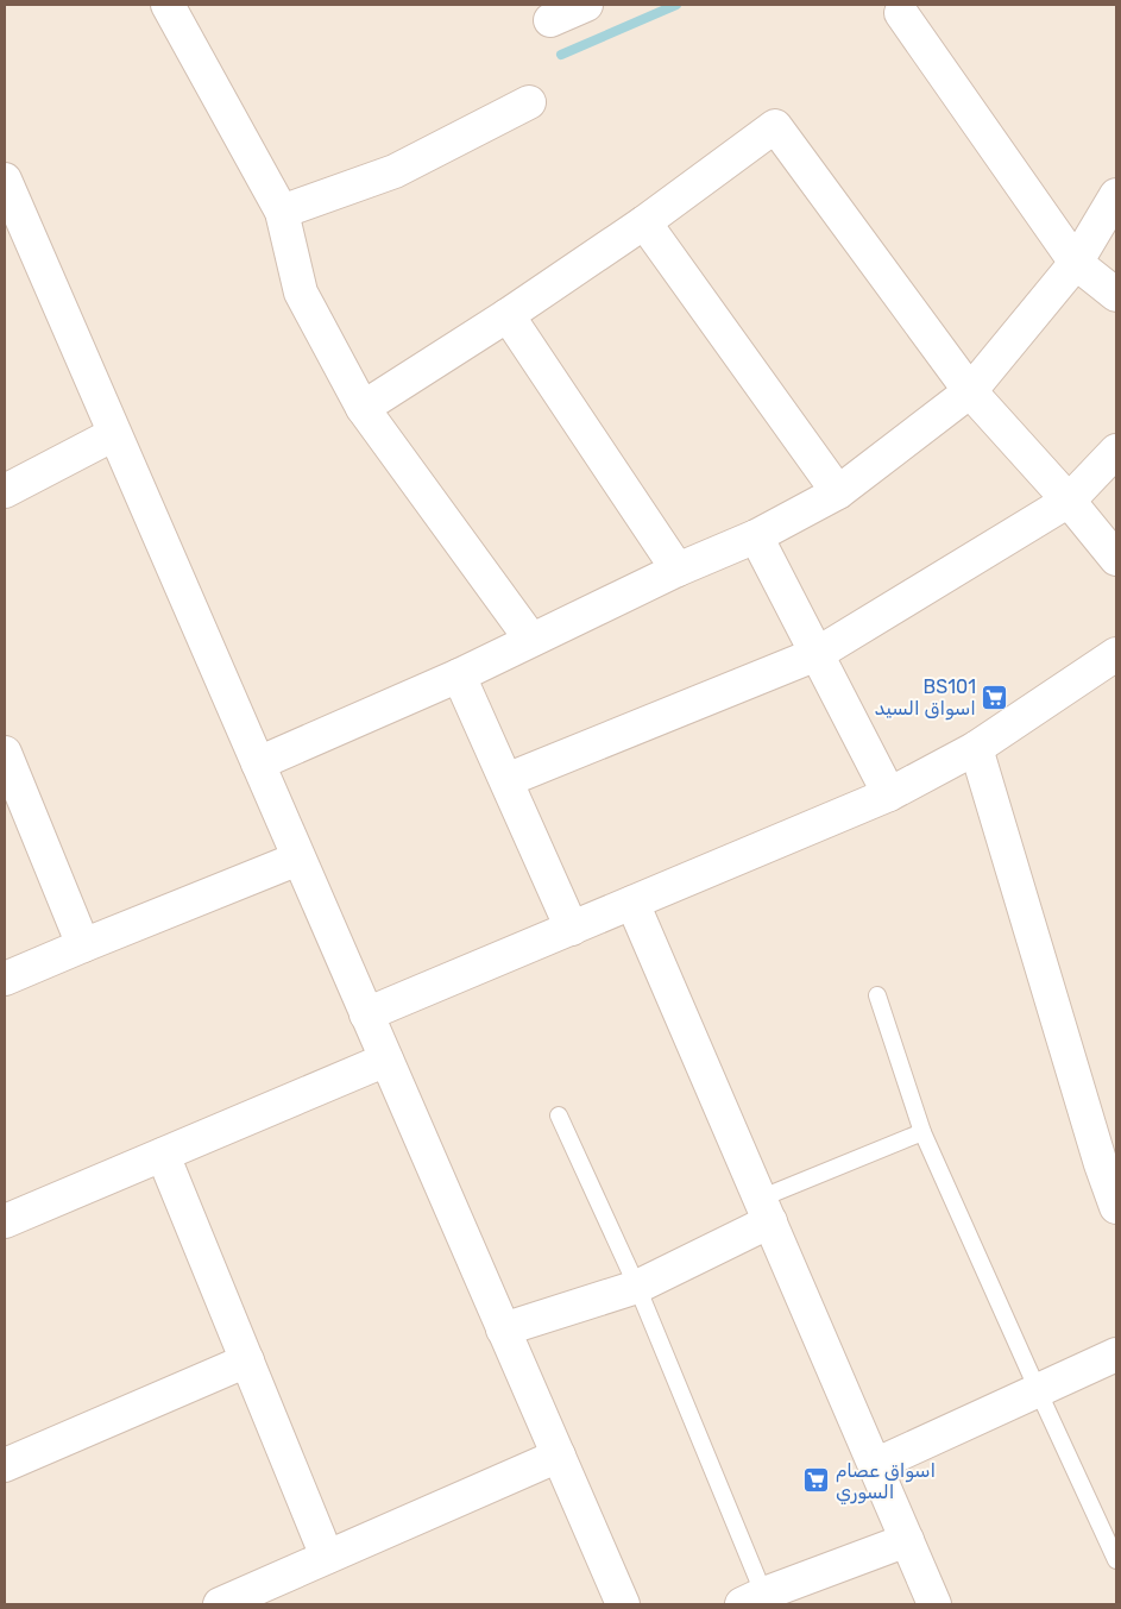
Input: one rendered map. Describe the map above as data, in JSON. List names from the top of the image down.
{
  "places": {
    "supermarket": ["BS101 اسواق السيد", "اسواق عصام السوري"]
  }
}
